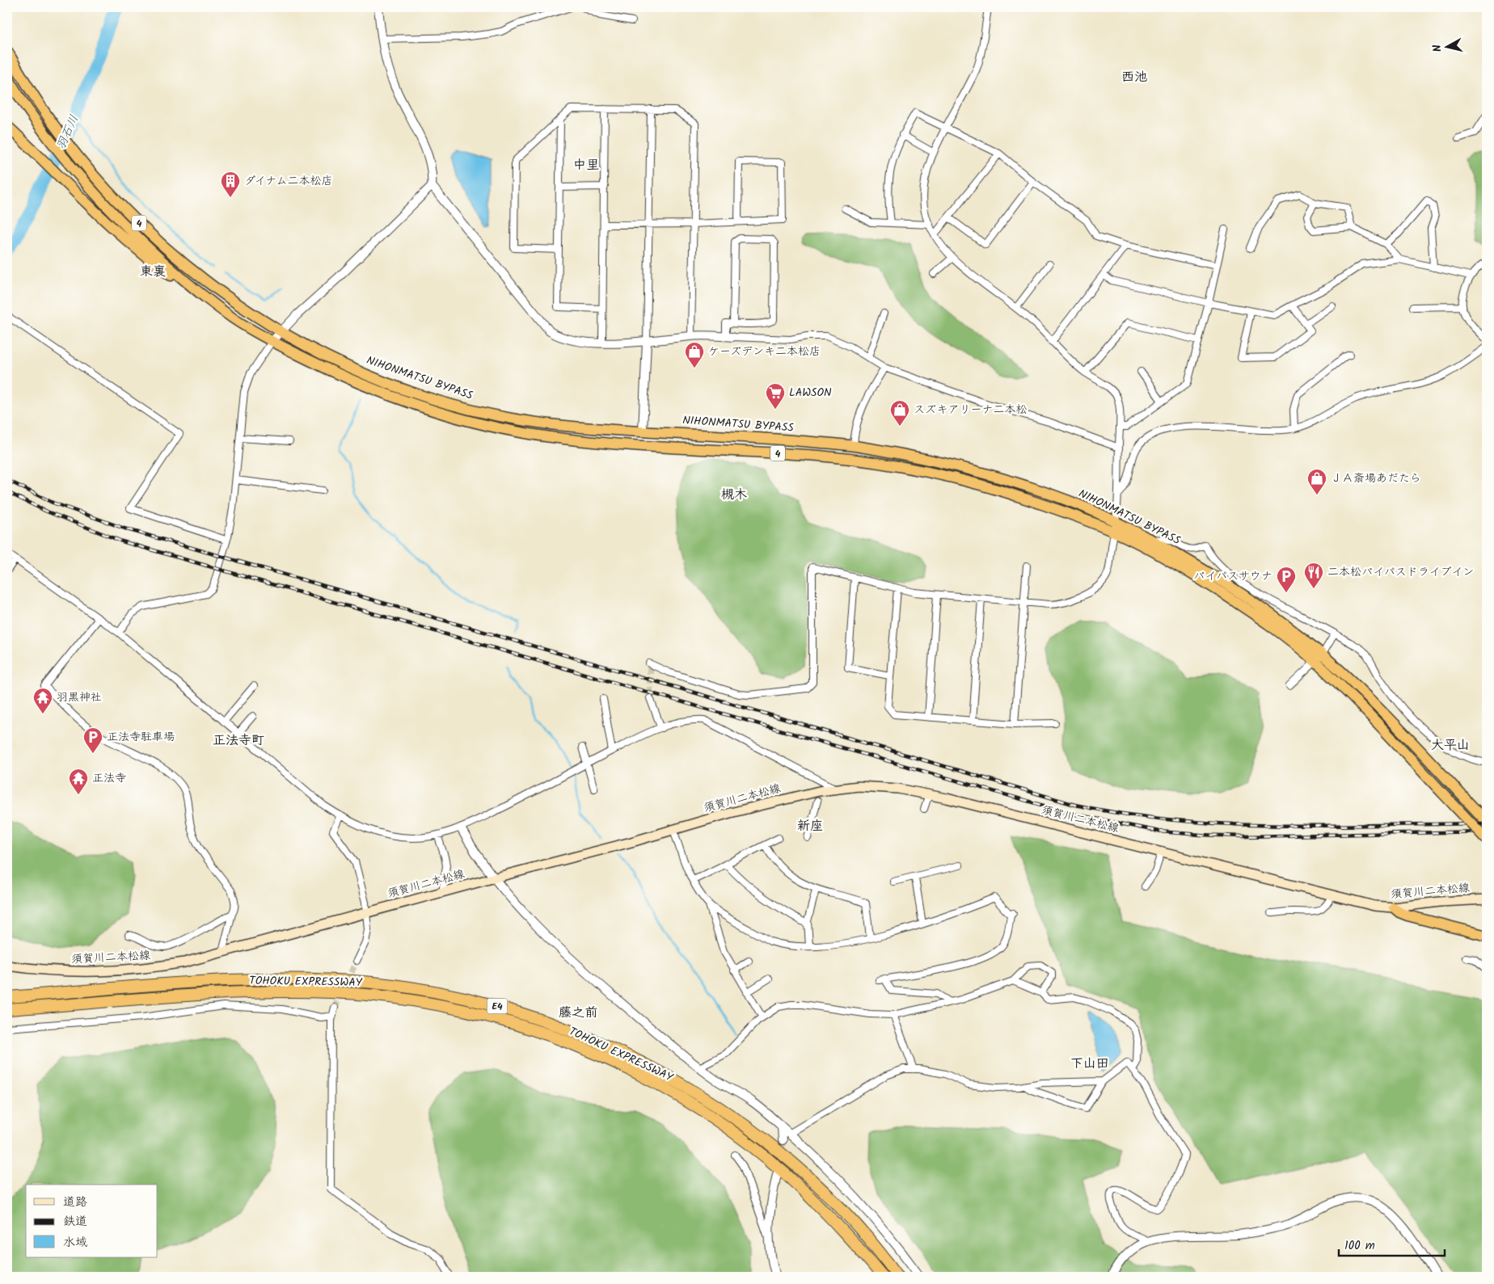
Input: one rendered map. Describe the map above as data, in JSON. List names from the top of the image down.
{
  "streets": {
    "highway": [
      "4",
      "NIHONMATSU BYPASS",
      "TOHOKU EXPRESSWAY",
      "E4"
    ],
    "main road": ["須賀川二本松線"]
  },
  "districts": [
    "西池",
    "中里",
    "東裏",
    "槻木",
    "正法寺町",
    "大平山",
    "新座",
    "藤之前",
    "下山田"
  ],
  "water": ["羽石川"],
  "places": {
    "building": ["ダイナム二本松店"],
    "shop": ["ケーズデンキ二本松店", "スズキアリーナ二本松", "ＪＡ斎場あだたら"],
    "supermarket": ["LAWSON"],
    "restaurant": ["二本松バイパスドライブイン"],
    "parking": ["バイパスサウナ", "正法寺駐車場"],
    "temple": ["羽黒神社", "正法寺"]
  },
  "legend": ["道路", "鉄道", "水域"],
  "scale_bar": "100 m",
  "north": "left"
}
